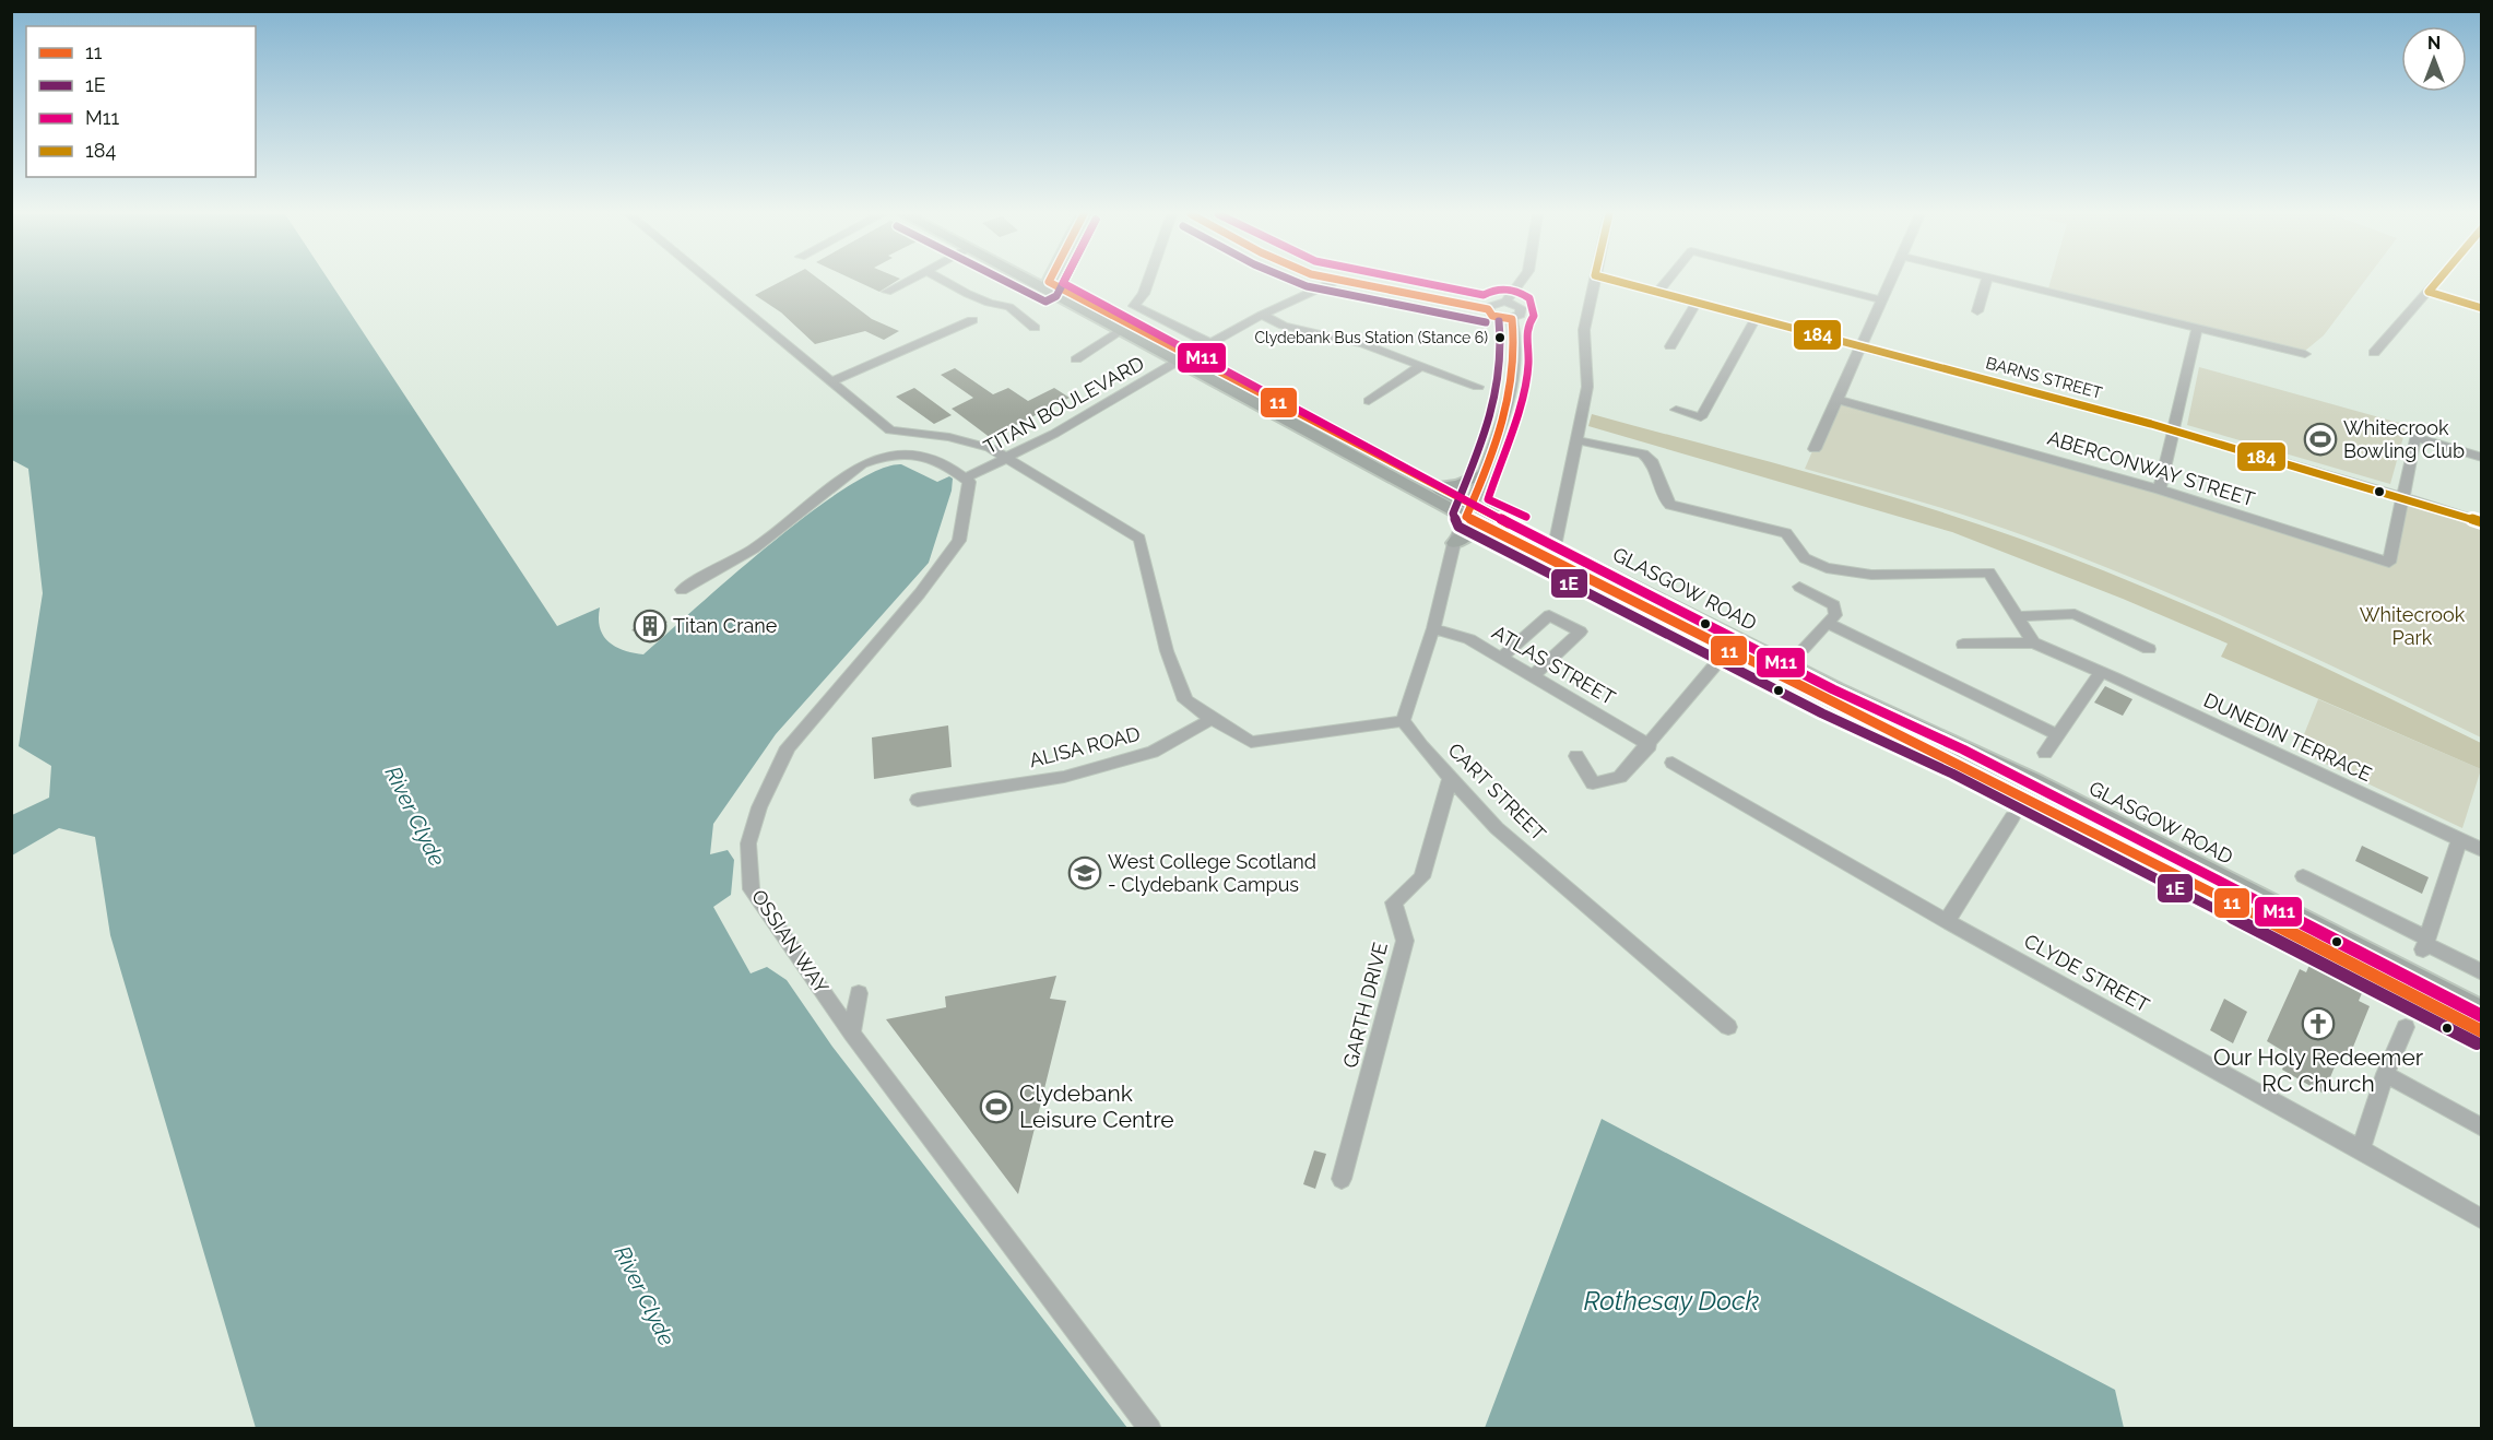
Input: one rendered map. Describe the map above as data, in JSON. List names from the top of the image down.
{
  "streets": {
    "main road": ["GLASGOW ROAD"],
    "street": [
      "BARNS STREET",
      "TITAN BOULEVARD",
      "ABERCONWAY STREET",
      "ATLAS STREET",
      "DUNEDIN TERRACE",
      "ALISA ROAD",
      "CART STREET",
      "OSSIAN WAY",
      "CLYDE STREET",
      "GARTH DRIVE"
    ]
  },
  "crossings": [
    ["BARNS STREET", "ABERCONWAY STREET"],
    ["TITAN BOULEVARD", "GLASGOW ROAD"],
    ["TITAN BOULEVARD", "OSSIAN WAY"],
    ["CART STREET", "GARTH DRIVE"]
  ],
  "water": ["River Clyde", "Rothesay Dock"],
  "parks": ["Whitecrook Park"],
  "places": {
    "other": ["Clydebank Bus Station (Stance 6)"],
    "sports": ["Whitecrook Bowling Club", "Clydebank Leisure Centre"],
    "building": ["Titan Crane"],
    "school or university": ["West College Scotland - Clydebank Campus"],
    "church": ["Our Holy Redeemer RC Church"]
  },
  "lines": [
    "transit line 11",
    "transit line 1E",
    "transit line M11",
    "transit line 184"
  ],
  "legend": [
    "11",
    "1E",
    "M11",
    "184"
  ],
  "north": "top"
}
